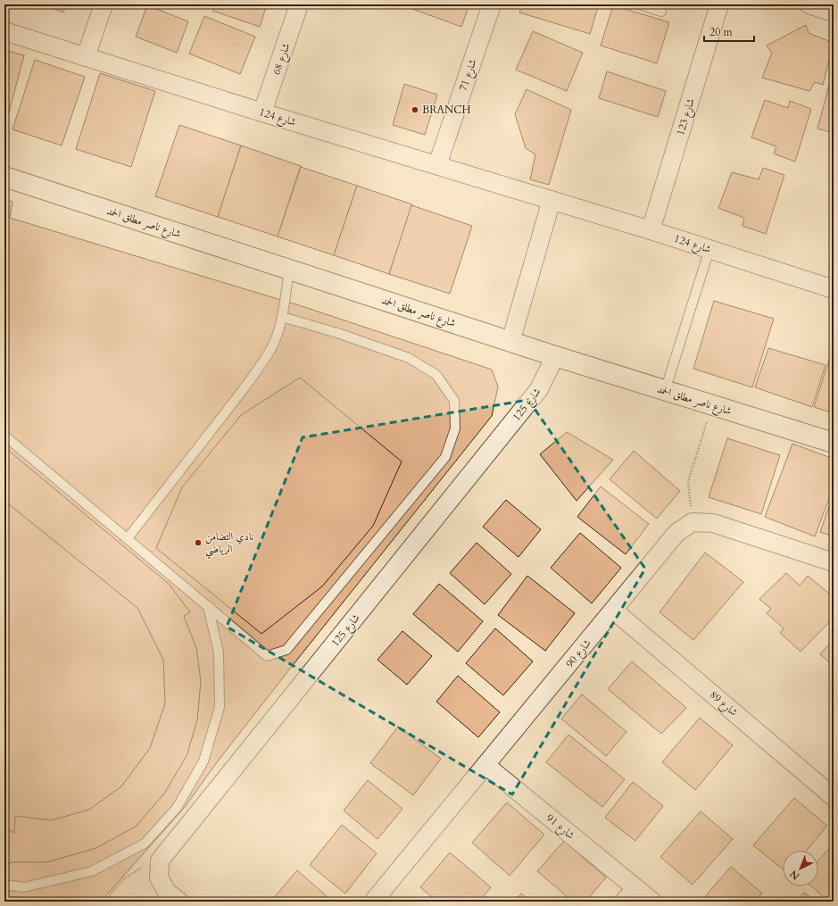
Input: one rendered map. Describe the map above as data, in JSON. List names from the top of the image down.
{
  "streets": {
    "street": [
      "شارع 68",
      "شارع 71",
      "شارع 124",
      "شارع 123",
      "شارع ناصر مطلق الحمد",
      "شارع 125",
      "شارع 90",
      "شارع 89",
      "شارع 91"
    ]
  },
  "crossings": [
    ["شارع 68", "شارع 124"],
    ["شارع 71", "شارع 124"],
    ["شارع 124", "شارع 123"],
    ["شارع ناصر مطلق الحمد", "شارع 125"],
    ["شارع 90", "شارع 89"],
    ["شارع 90", "شارع 91"]
  ],
  "places": ["BRANCH", "نادي التضامن الرياضي"],
  "scale_bar": "20 m",
  "north": "bottom left"
}
